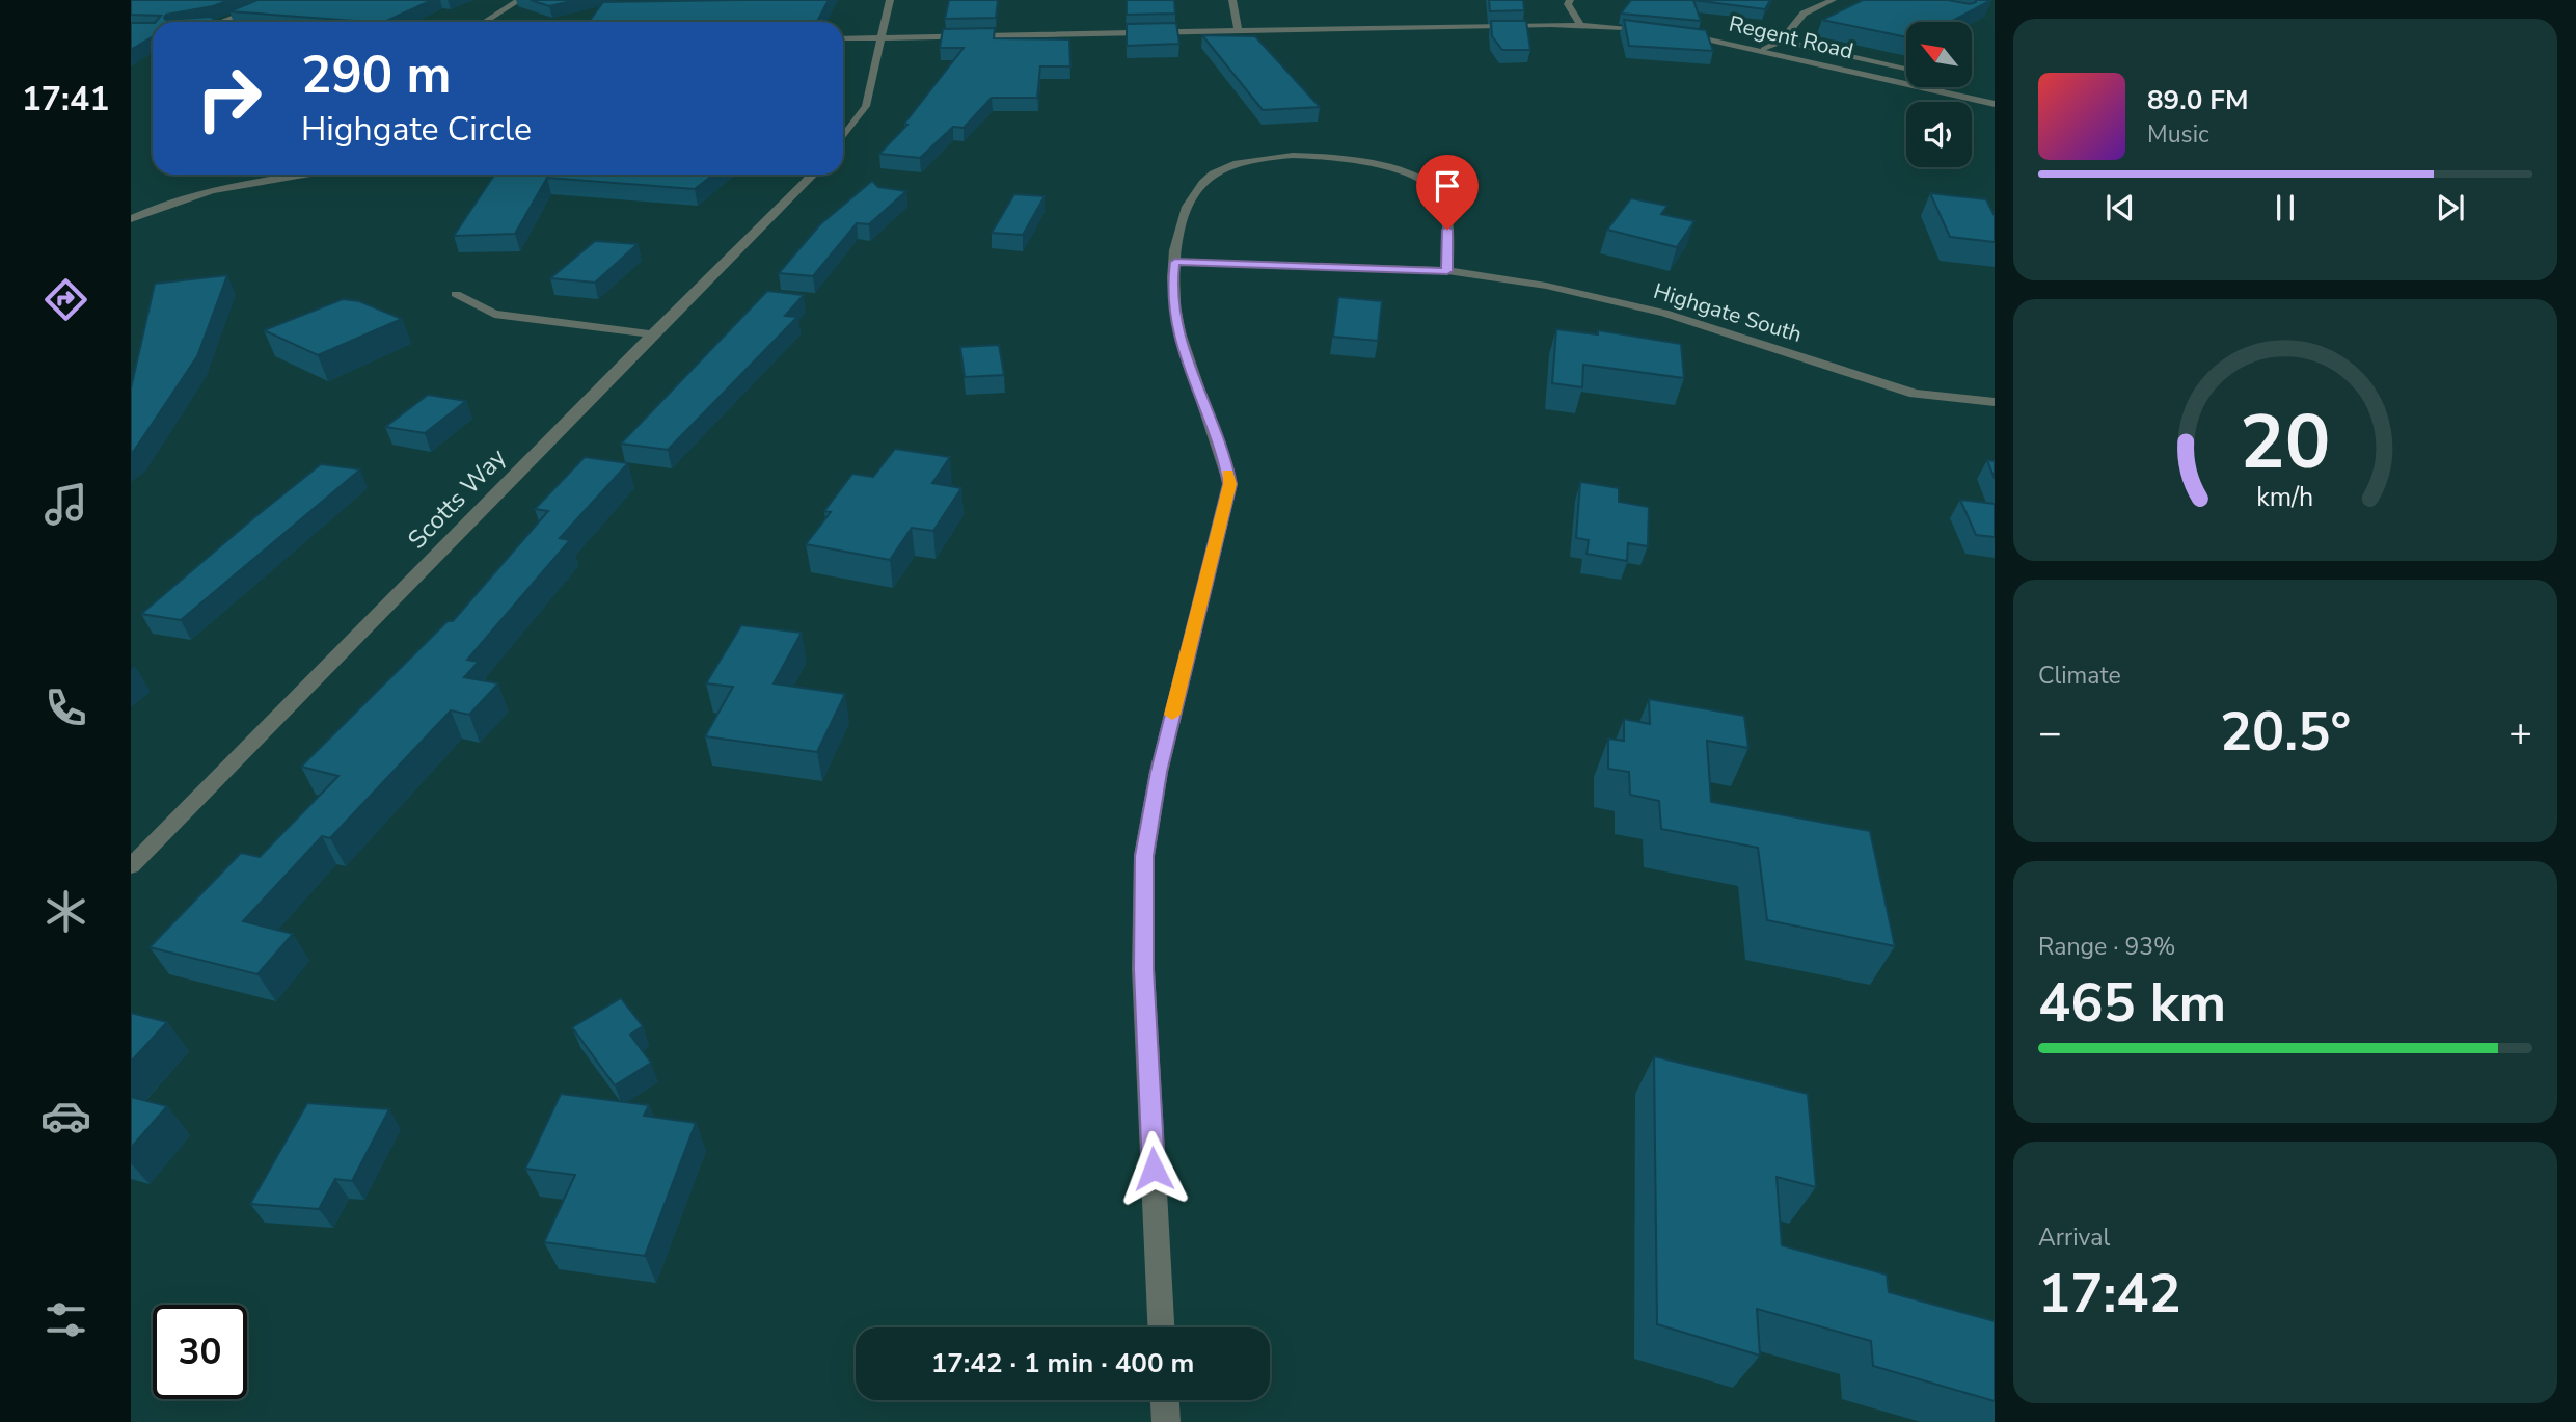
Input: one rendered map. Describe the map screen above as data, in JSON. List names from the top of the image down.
{
  "streets": {
    "street": ["Regent Road", "Highgate South", "Scotts Way"]
  },
  "north": "top left",
  "page": {
    "tabs": "17:41",
    "turn": ["290 m", "Highgate Circle"],
    "song": ["89.0 FM", "Music"],
    "tile": [
      "Climate",
      ["Range · 93%", "465 km"],
      ["Arrival", "17:42"]
    ],
    "heat": ["−", "20.5°", "+"],
    "limit": "30",
    "trip": "17:42 · 1 min · 400 m",
    "gauge": ["20", "km/h"]
  }
}
